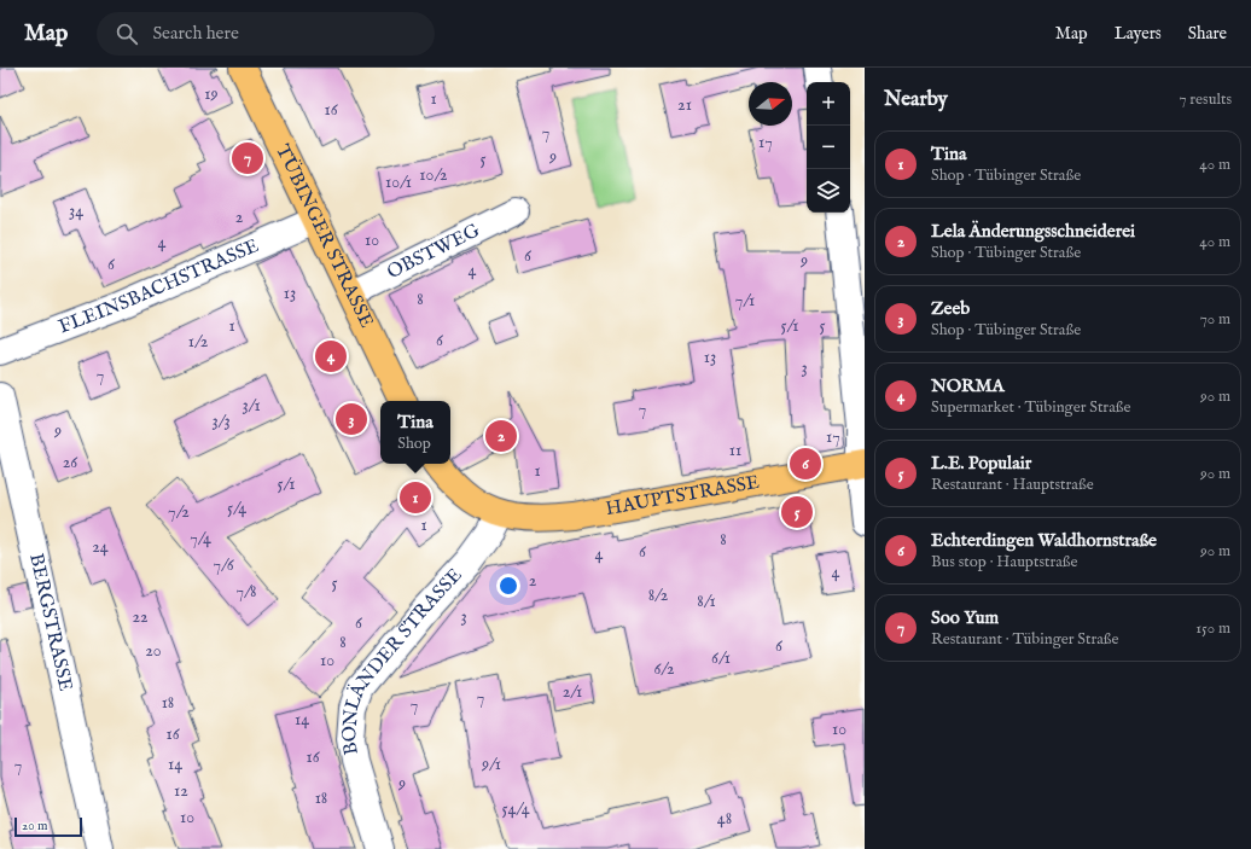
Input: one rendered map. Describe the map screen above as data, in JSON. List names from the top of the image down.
{
  "streets": {
    "main road": ["TÜBINGER STRASSE", "HAUPTSTRASSE"],
    "street": [
      "OBSTWEG",
      "FLEINSBACHSTRASSE",
      "BERGSTRASSE",
      "BONLÄNDER STRASSE"
    ]
  },
  "crossings": [
    ["TÜBINGER STRASSE", "OBSTWEG"],
    ["TÜBINGER STRASSE", "FLEINSBACHSTRASSE"],
    ["HAUPTSTRASSE", "BONLÄNDER STRASSE"]
  ],
  "house_numbers": [
    "19",
    "1",
    "21",
    "16",
    "7",
    "17",
    "9",
    "5",
    "10/2",
    "10/1",
    "34",
    "2",
    "10",
    "4",
    "6",
    "9",
    "6",
    "4",
    "13",
    "8",
    "7/1",
    "1",
    "5/1",
    "5",
    "6",
    "1/2",
    "13",
    "3",
    "7",
    "3/1",
    "7",
    "3/3",
    "9",
    "17",
    "11",
    "26",
    "1",
    "5/1",
    "5/4",
    "7/2",
    "1",
    "7/4",
    "8",
    "24",
    "6",
    "4",
    "7/6",
    "4",
    "2",
    "5",
    "7/8",
    "8/2",
    "8/1",
    "22",
    "3",
    "6",
    "8",
    "6",
    "20",
    "6/1",
    "10",
    "6/2",
    "2/1",
    "7",
    "18",
    "7",
    "14",
    "10",
    "16",
    "16",
    "14",
    "9/1",
    "7",
    "9",
    "12",
    "18",
    "54/4",
    "10",
    "48"
  ],
  "scale_bar": "20 m",
  "north": "right",
  "page": {
    "header": "Map",
    "search": "Search here",
    "nav": ["Map", "Layers", "Share"],
    "heading": ["Nearby", "7 results"],
    "map_buttons": ["+", "−"],
    "list": [
      {
        "mark": "1",
        "name": "Tina",
        "note": "Shop · Tübinger Straße",
        "value": "40 m"
      },
      {
        "mark": "2",
        "name": "Lela Änderungsschneiderei",
        "note": "Shop · Tübinger Straße",
        "value": "40 m"
      },
      {
        "mark": "3",
        "name": "Zeeb",
        "note": "Shop · Tübinger Straße",
        "value": "70 m"
      },
      {
        "mark": "4",
        "name": "NORMA",
        "note": "Supermarket · Tübinger Straße",
        "value": "90 m"
      },
      {
        "mark": "5",
        "name": "L.E. Populair",
        "note": "Restaurant · Hauptstraße",
        "value": "90 m"
      },
      {
        "mark": "6",
        "name": "Echterdingen Waldhornstraße",
        "note": "Bus stop · Hauptstraße",
        "value": "90 m"
      },
      {
        "mark": "7",
        "name": "Soo Yum",
        "note": "Restaurant · Tübinger Straße",
        "value": "150 m"
      }
    ],
    "pins": [
      "7",
      "4",
      "3",
      "2",
      "6",
      "1",
      "5"
    ],
    "popup": ["Tina", "Shop"],
    "scale": "20 m"
  }
}
